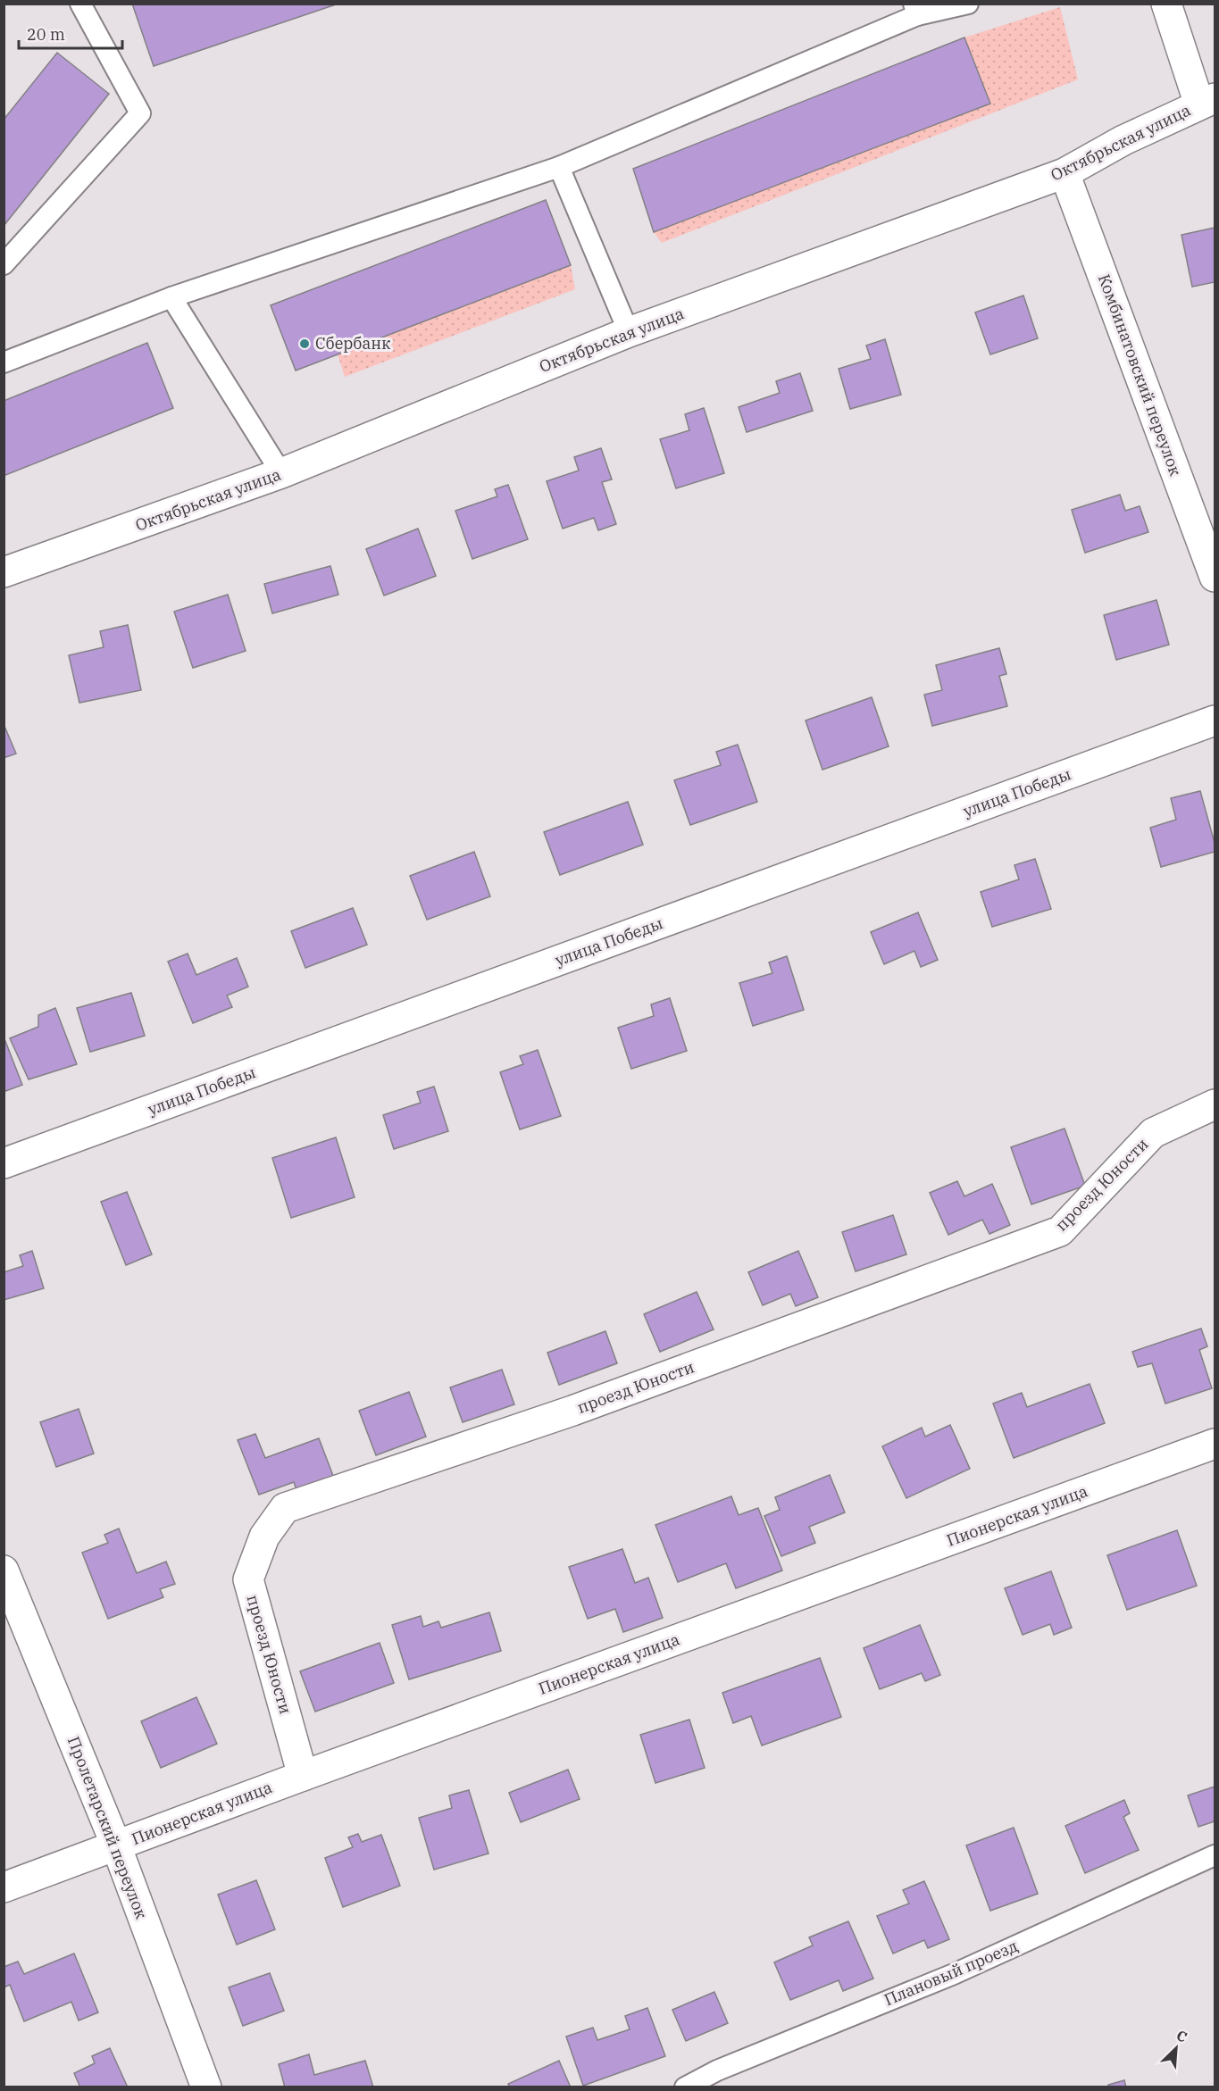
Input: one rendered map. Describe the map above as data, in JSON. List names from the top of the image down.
{
  "streets": {
    "street": [
      "Октябрьская улица",
      "Комбинатовский переулок",
      "улица Победы",
      "проезд Юности",
      "Пионерская улица",
      "Пролетарский переулок"
    ],
    "lane": ["Плановый проезд"]
  },
  "crossings": [
    ["Октябрьская улица", "Комбинатовский переулок"],
    ["проезд Юности", "Пионерская улица"],
    ["Пионерская улица", "Пролетарский переулок"]
  ],
  "places": ["Сбербанк"],
  "scale_bar": "20 m",
  "north": "top right"
}
